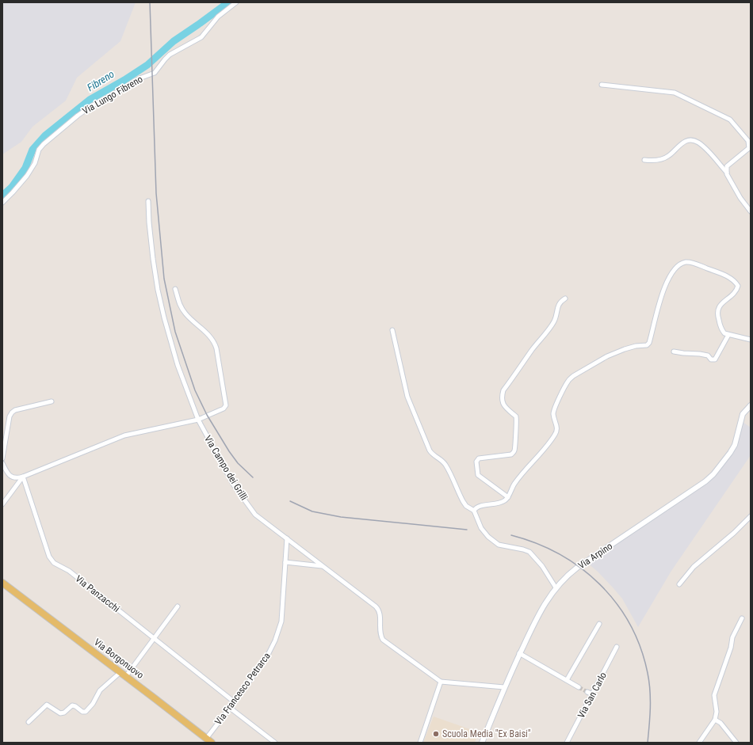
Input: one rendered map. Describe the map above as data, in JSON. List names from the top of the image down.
{
  "streets": {
    "main road": ["Via Borgonuovo"],
    "street": [
      "Via Lungo Fibreno",
      "Via Campo dei Grilli",
      "Via Arpino",
      "Via Panzacchi",
      "Via Francesco Petrarca",
      "Via San Carlo"
    ]
  },
  "crossings": [
    ["Via Campo dei Grilli", "Via Francesco Petrarca"],
    ["Via Panzacchi", "Via Francesco Petrarca"],
    ["Via Borgonuovo", "Via Francesco Petrarca"]
  ],
  "water": ["Fibreno"],
  "places": ["Scuola Media \"Ex Baisi\""]
}
